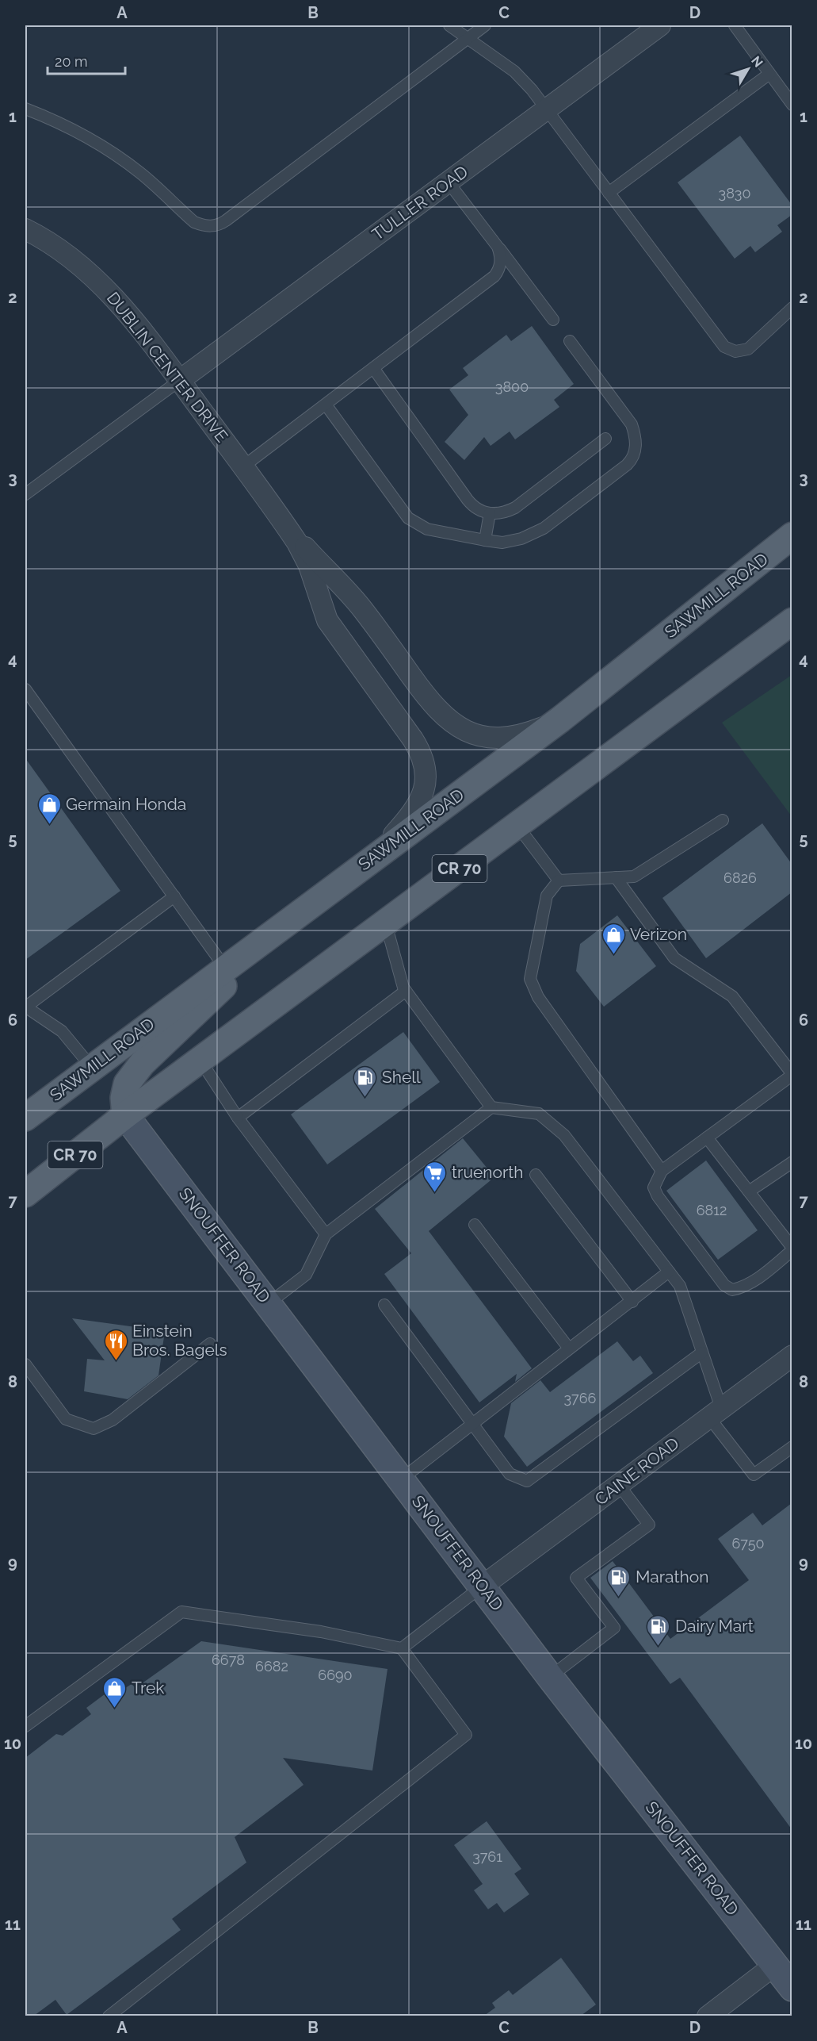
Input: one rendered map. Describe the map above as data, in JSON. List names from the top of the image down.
{
  "streets": {
    "main road": ["SAWMILL ROAD", "CR 70", "SNOUFFER ROAD"],
    "street": ["TULLER ROAD", "DUBLIN CENTER DRIVE", "CAINE ROAD"]
  },
  "crossings": [
    ["TULLER ROAD", "DUBLIN CENTER DRIVE"],
    ["DUBLIN CENTER DRIVE", "SAWMILL ROAD"],
    ["CR 70", "SNOUFFER ROAD"],
    ["SNOUFFER ROAD", "CAINE ROAD"]
  ],
  "places": {
    "shop": ["Germain Honda", "Verizon", "Trek"],
    "fuel station": ["Shell", "Marathon", "Dairy Mart"],
    "supermarket": ["truenorth"],
    "restaurant": ["Einstein Bros. Bagels"]
  },
  "house_numbers": [
    "3830",
    "3800",
    "6826",
    "6812",
    "3766",
    "6750",
    "6678",
    "6682",
    "6690",
    "3761"
  ],
  "scale_bar": "20 m",
  "north": "top right",
  "grid": {
    "columns": [
      "A",
      "B",
      "C",
      "D"
    ],
    "rows": [
      "1",
      "2",
      "3",
      "4",
      "5",
      "6",
      "7",
      "8",
      "9",
      "10",
      "11"
    ]
  }
}
